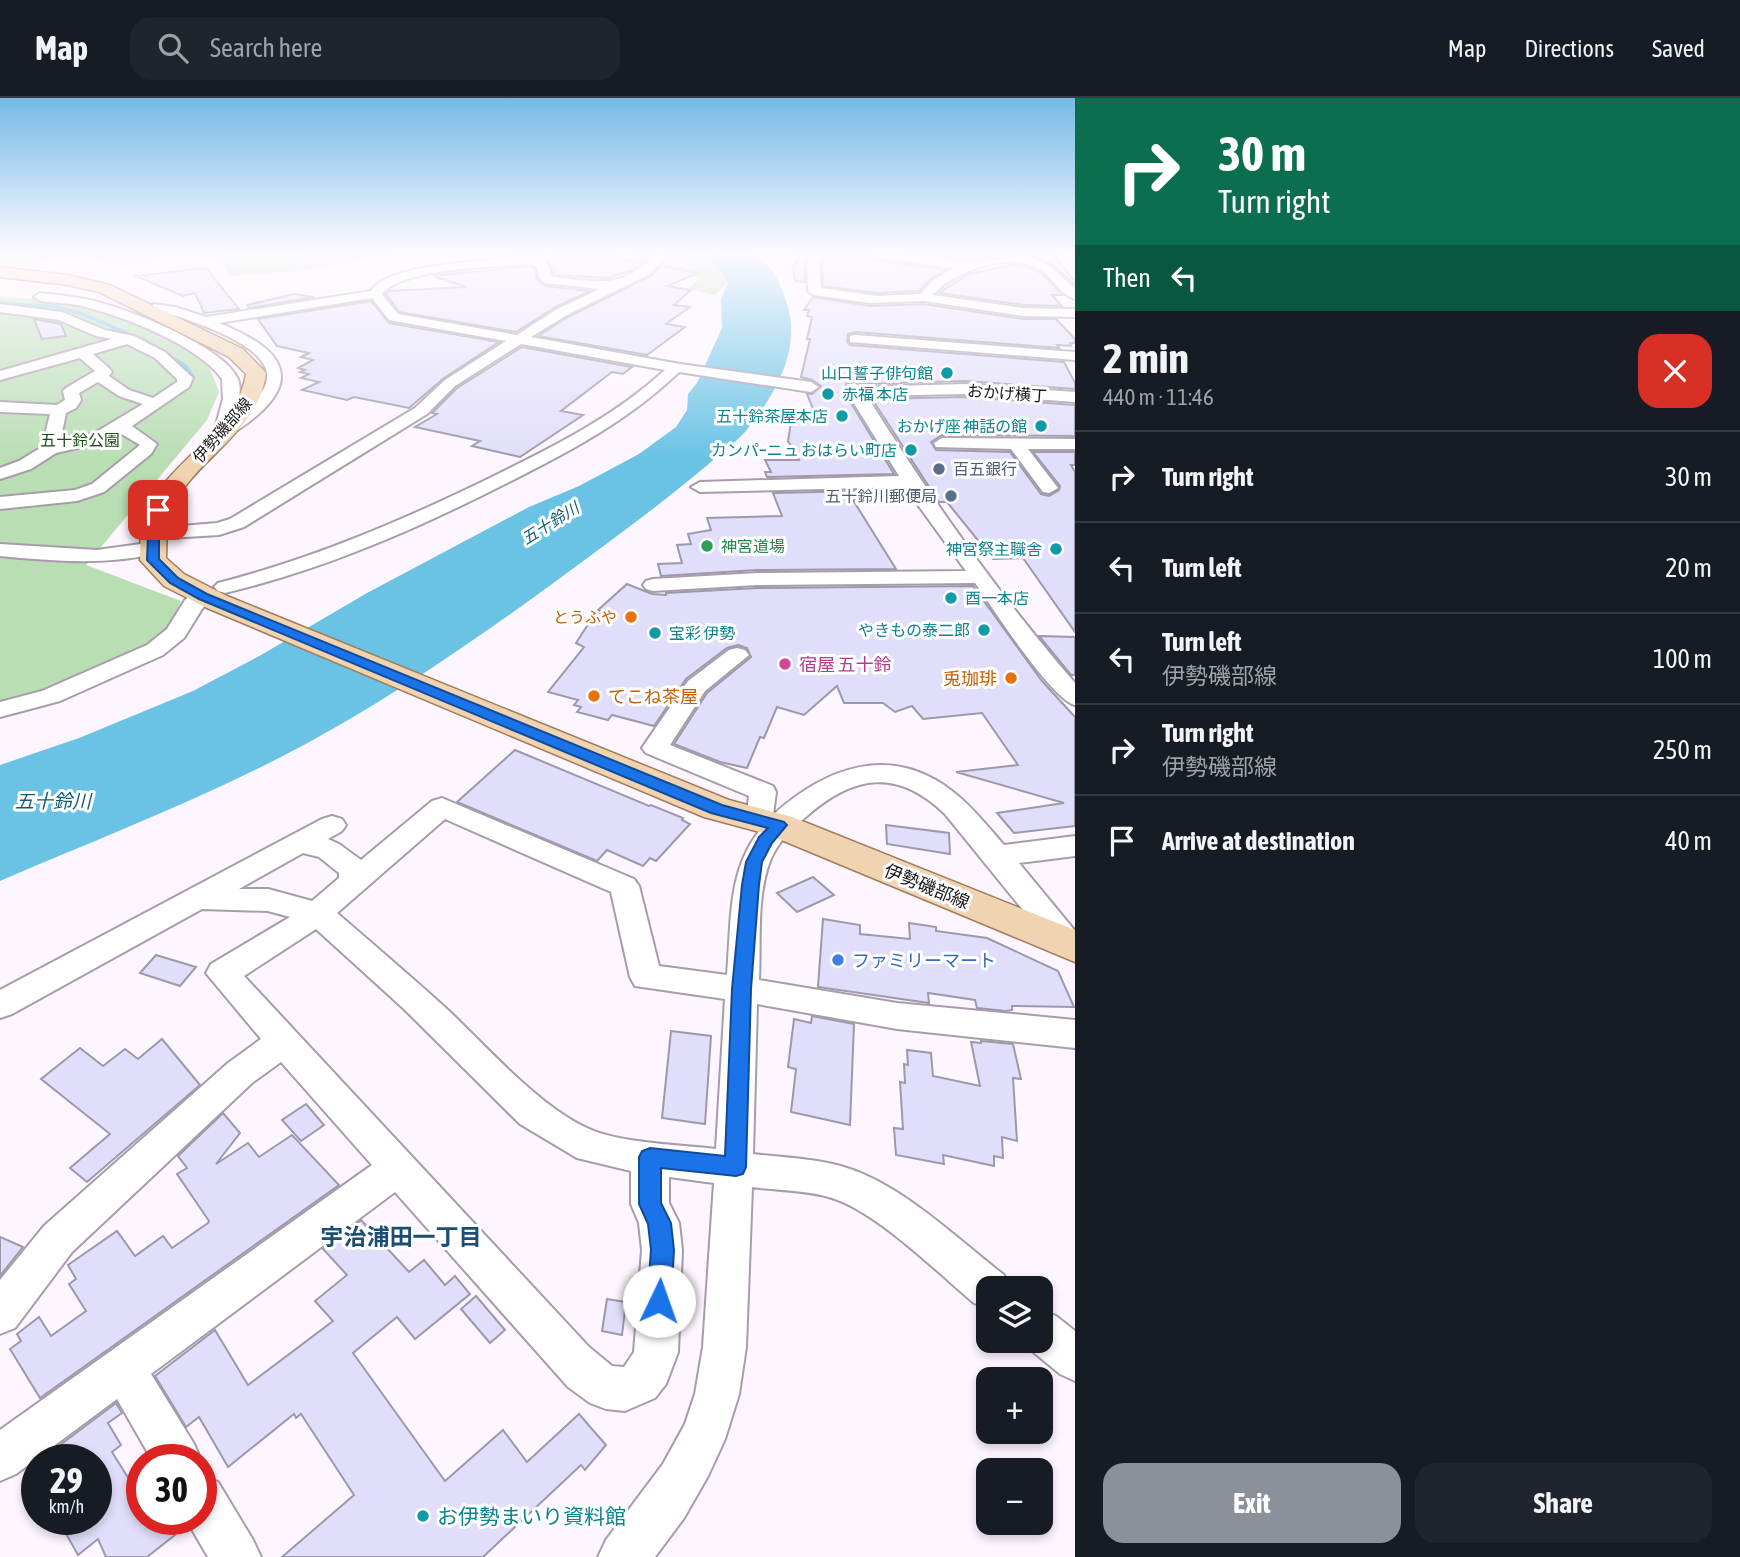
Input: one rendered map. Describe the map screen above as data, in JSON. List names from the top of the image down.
{
  "streets": {
    "main road": ["伊勢磯部線"],
    "street": ["おかげ横丁"]
  },
  "districts": ["宇治浦田一丁目"],
  "water": ["五十鈴川"],
  "parks": ["五十鈴公園"],
  "places": [
    "山口誓子俳句館",
    "赤福 本店",
    "五十鈴茶屋本店",
    "おかげ座 神話の館",
    "カンパｰニュ おはらい町店",
    "百五銀行",
    "五十鈴川郵便局",
    "神宮道場",
    "神宮祭主職舎",
    "酉一本店",
    "とうふや",
    "やきもの泰二郎",
    "宝彩 伊勢",
    "宿屋 五十鈴",
    "兎珈琲",
    "てこね茶屋",
    "ファミリーマート",
    "お伊勢まいり資料館"
  ],
  "page": {
    "header": "Map",
    "search": "Search here",
    "nav": ["Map", "Directions", "Saved"],
    "turn": ["30 m", "Turn right"],
    "then": "Then",
    "heading": ["2 min", "440 m · 11:46"],
    "list": [
      {
        "name": "Turn right",
        "value": "30 m"
      },
      {
        "name": "Turn left",
        "value": "20 m"
      },
      {
        "name": "Turn left",
        "note": "伊勢磯部線",
        "value": "100 m"
      },
      {
        "name": "Turn right",
        "note": "伊勢磯部線",
        "value": "250 m"
      },
      {
        "name": "Arrive at destination",
        "value": "40 m"
      }
    ],
    "map_buttons": ["+", "−"],
    "speed": "29 km/h",
    "limit": "30",
    "buttons": ["Exit", "Share"]
  }
}
